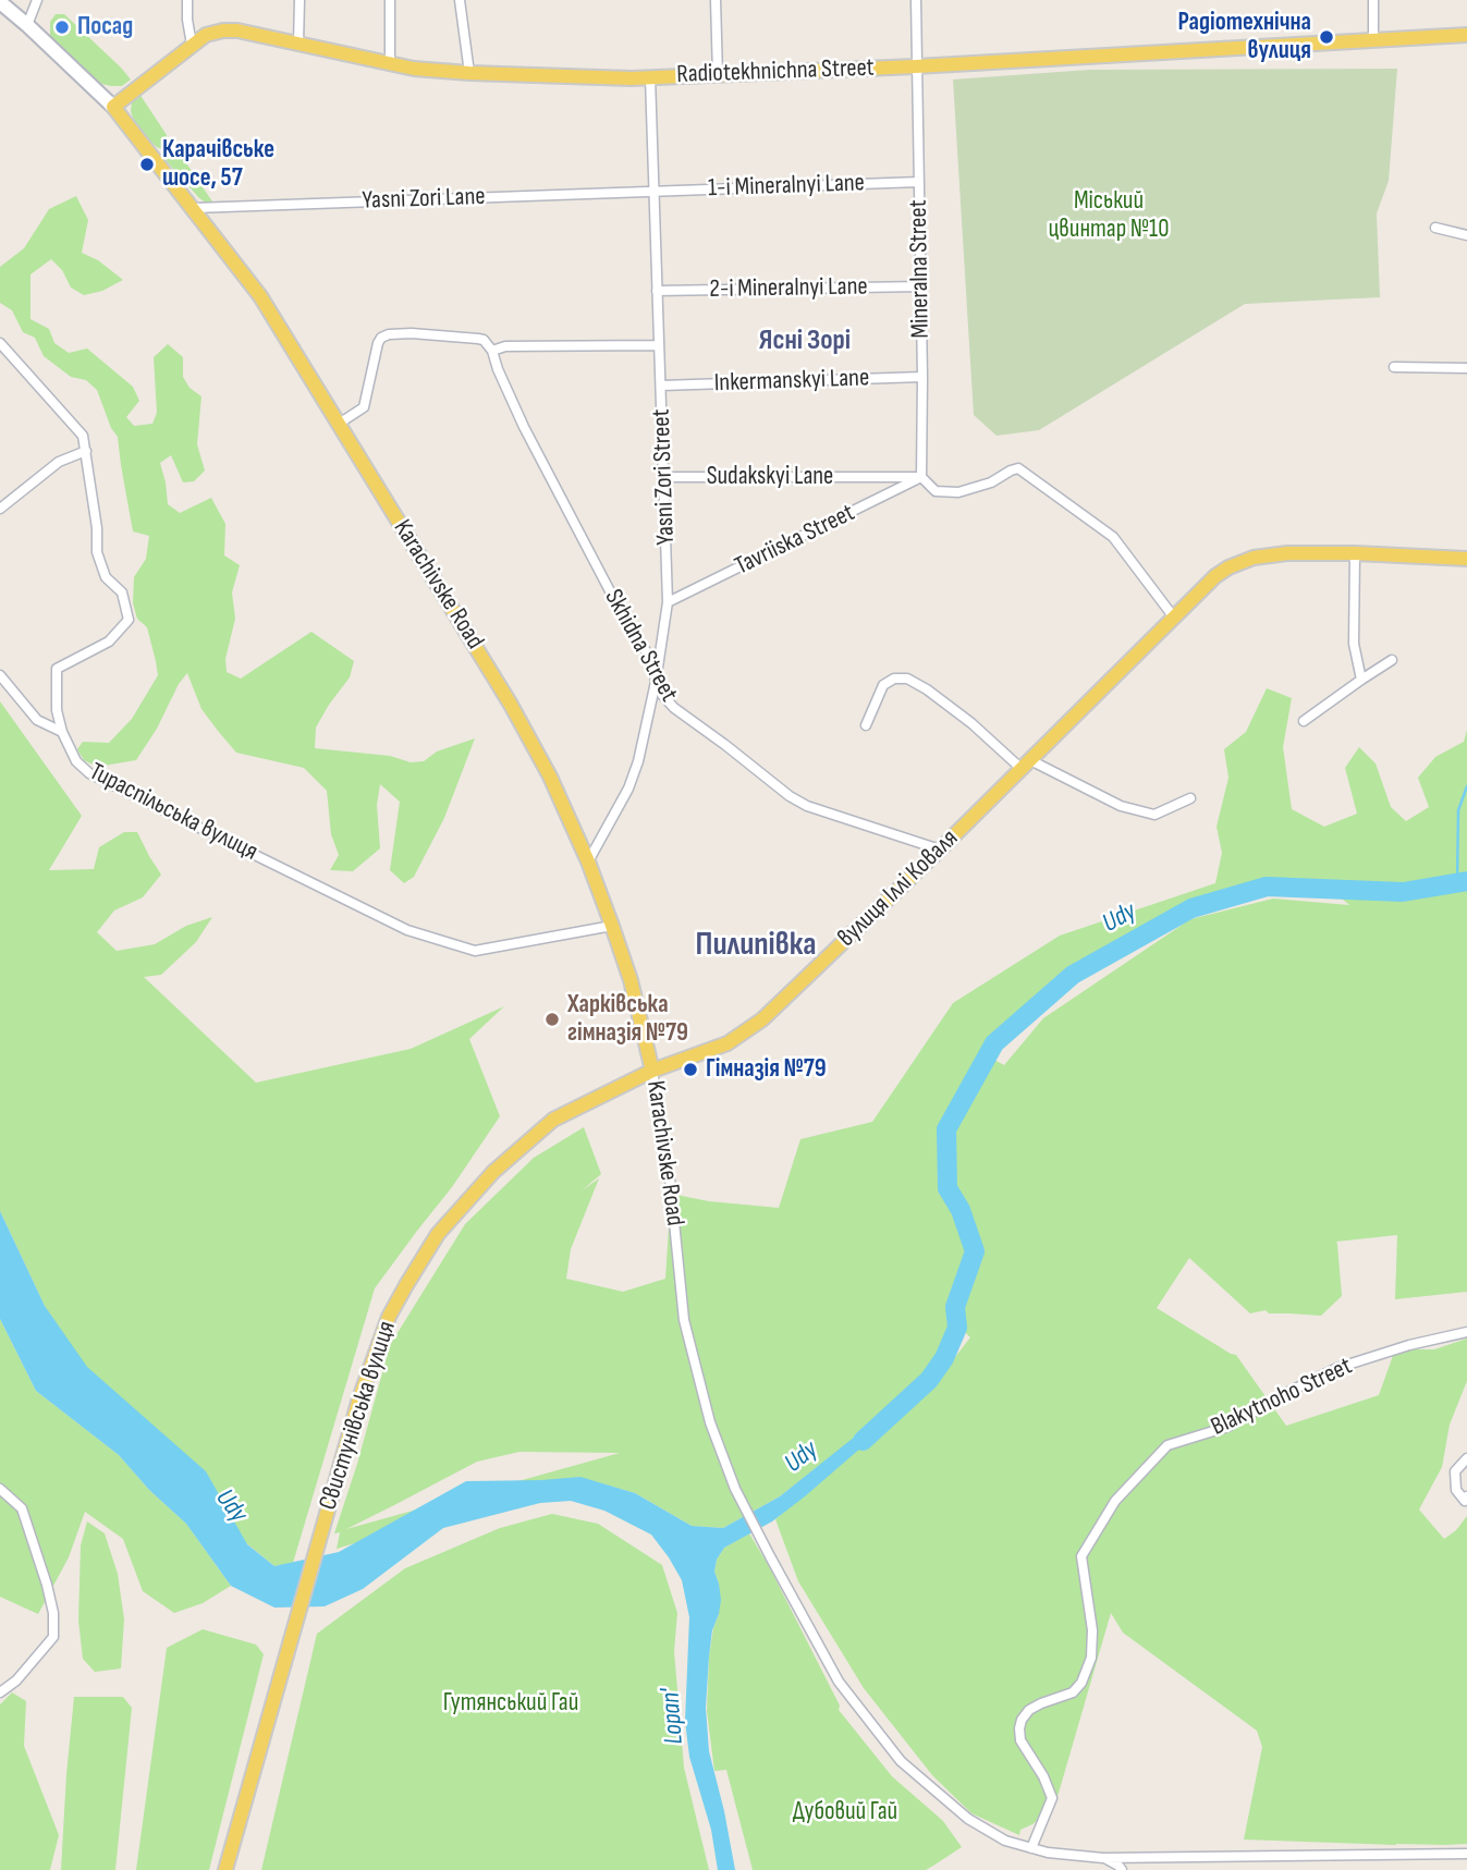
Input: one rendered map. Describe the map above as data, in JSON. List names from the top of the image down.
{
  "streets": {
    "main road": [
      "Radiotekhnichna Street",
      "Karachivske Road",
      "вулиця Іллі Коваля",
      "Свистунівська вулиця"
    ],
    "street": [
      "1-i Mineralnyi Lane",
      "Yasni Zori Lane",
      "Mineralna Street",
      "2-i Mineralnyi Lane",
      "Inkermanskyi Lane",
      "Yasni Zori Street",
      "Sudakskyi Lane",
      "Tavriiska Street",
      "Skhidna Street",
      "Тираспільська вулиця",
      "Blakytnoho Street"
    ]
  },
  "crossings": [
    ["Radiotekhnichna Street", "Mineralna Street"],
    ["Radiotekhnichna Street", "Yasni Zori Street"],
    ["Radiotekhnichna Street", "Karachivske Road"],
    ["1-i Mineralnyi Lane", "Yasni Zori Lane"],
    ["1-i Mineralnyi Lane", "Mineralna Street"],
    ["1-i Mineralnyi Lane", "Yasni Zori Street"],
    ["Yasni Zori Lane", "Yasni Zori Street"],
    ["Yasni Zori Lane", "Karachivske Road"],
    ["Mineralna Street", "2-i Mineralnyi Lane"],
    ["Mineralna Street", "Inkermanskyi Lane"],
    ["Mineralna Street", "Sudakskyi Lane"],
    ["Mineralna Street", "Tavriiska Street"],
    ["2-i Mineralnyi Lane", "Yasni Zori Street"],
    ["Inkermanskyi Lane", "Yasni Zori Street"],
    ["Yasni Zori Street", "Sudakskyi Lane"],
    ["Yasni Zori Street", "Tavriiska Street"],
    ["Yasni Zori Street", "Karachivske Road"],
    ["Yasni Zori Street", "Skhidna Street"],
    ["Sudakskyi Lane", "Tavriiska Street"],
    ["Karachivske Road", "Тираспільська вулиця"],
    ["Karachivske Road", "вулиця Іллі Коваля"],
    ["Karachivske Road", "Blakytnoho Street"],
    ["Karachivske Road", "Свистунівська вулиця"],
    ["Skhidna Street", "вулиця Іллі Коваля"],
    ["вулиця Іллі Коваля", "Свистунівська вулиця"]
  ],
  "districts": ["Ясні Зорі", "Пилипівка"],
  "water": ["Udy", "Lopan'"],
  "parks": ["Міський цвинтар №10", "Гутянський Гай", "Дубовий Гай"],
  "places": [
    "Посад",
    "Радіотехнічна вулиця",
    "Карачівське шосе, 57",
    "Харківська гімназія №79",
    "Гімназія №79"
  ]
}
